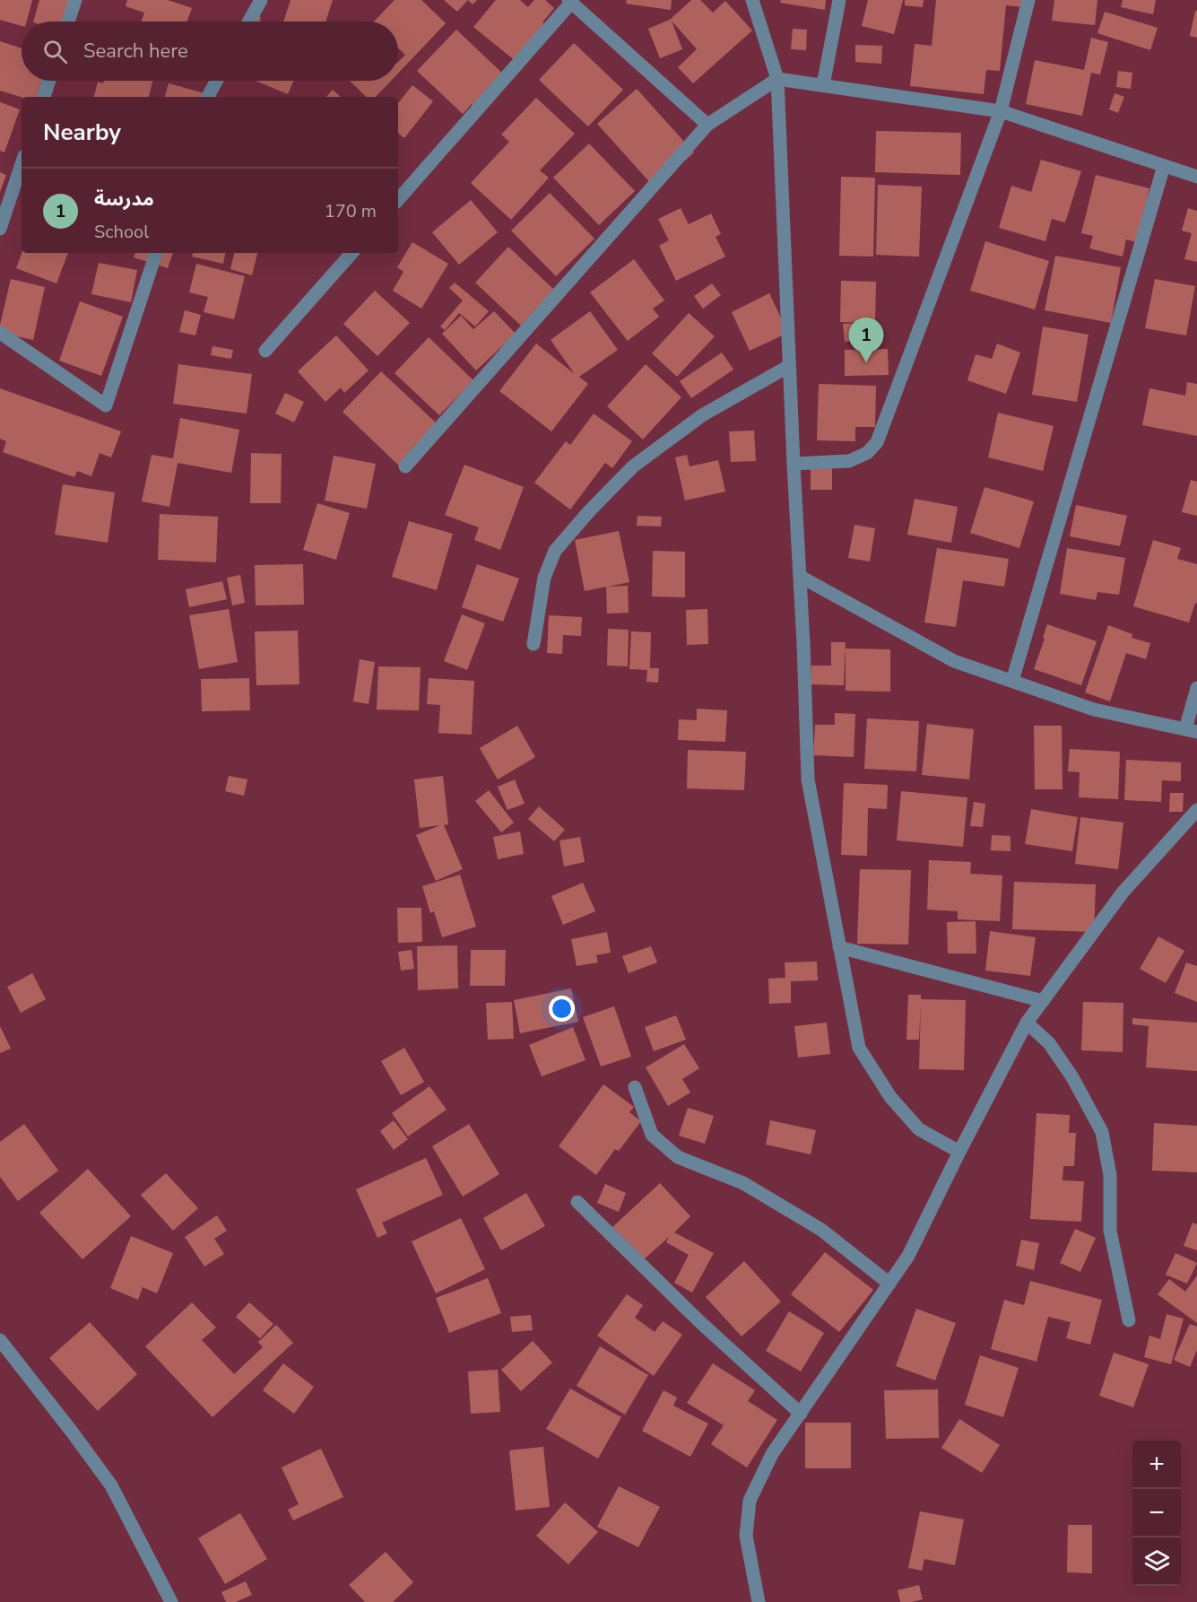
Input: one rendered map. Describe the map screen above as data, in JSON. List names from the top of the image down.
{
  "page": {
    "search": "Search here",
    "heading": "Nearby",
    "list": [
      {
        "mark": "1",
        "name": "مدرسة",
        "note": "School",
        "value": "170 m"
      }
    ],
    "pins": "1",
    "map_buttons": ["+", "−"]
  }
}
